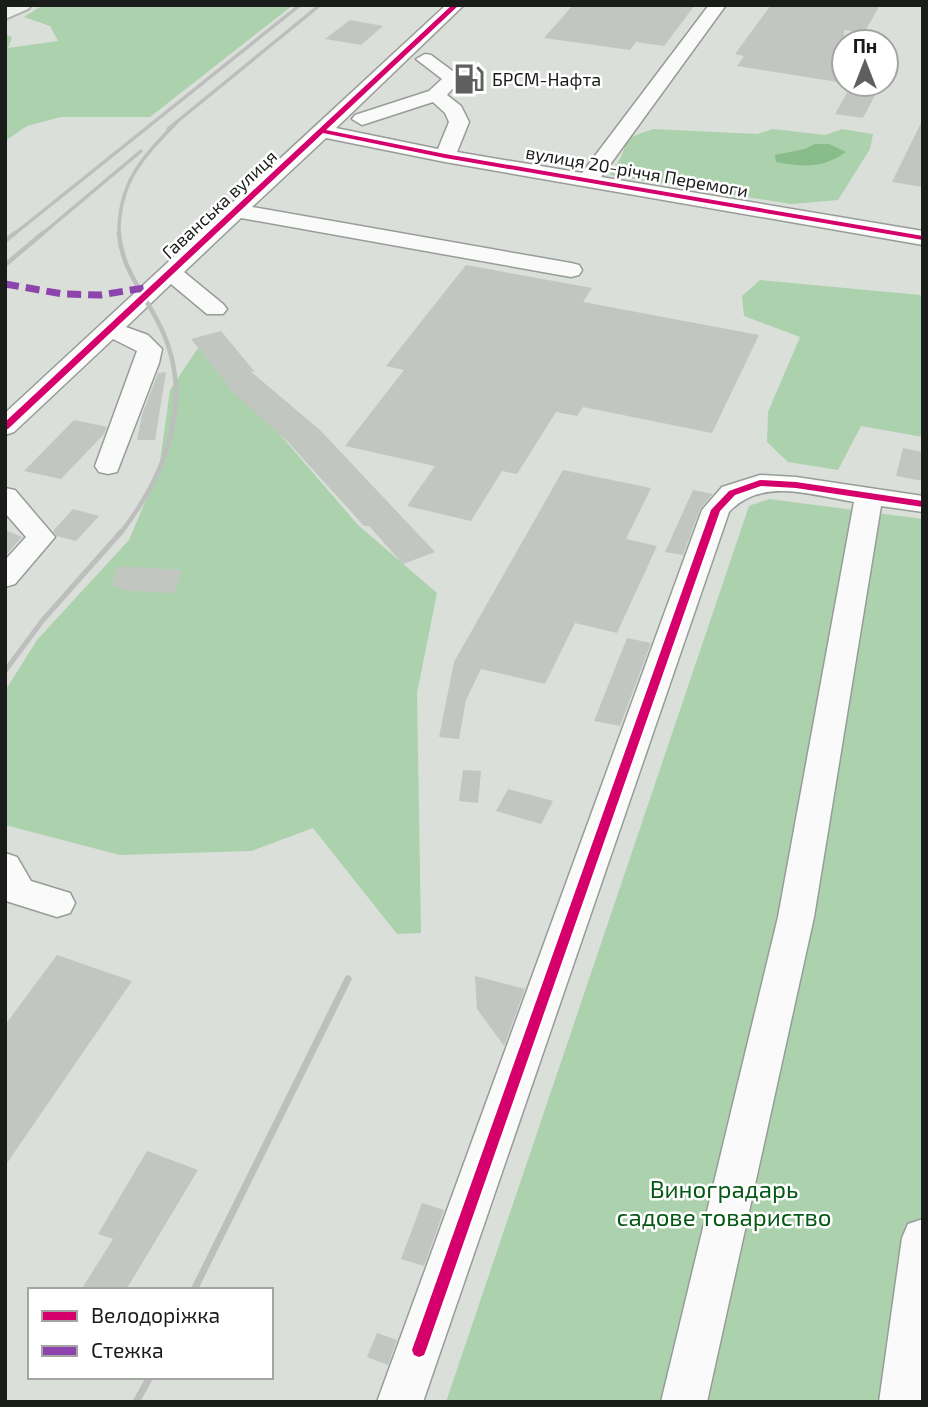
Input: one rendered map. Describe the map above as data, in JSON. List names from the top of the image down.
{
  "streets": {
    "street": ["вулиця 20-річчя Перемоги", "Гаванська вулиця"]
  },
  "crossings": [
    ["вулиця 20-річчя Перемоги", "Гаванська вулиця"]
  ],
  "parks": ["Виноградарь садове товариство"],
  "places": {
    "fuel station": ["БРСМ-Нафта"]
  },
  "legend": ["Велодоріжка", "Стежка"],
  "north": "top"
}
